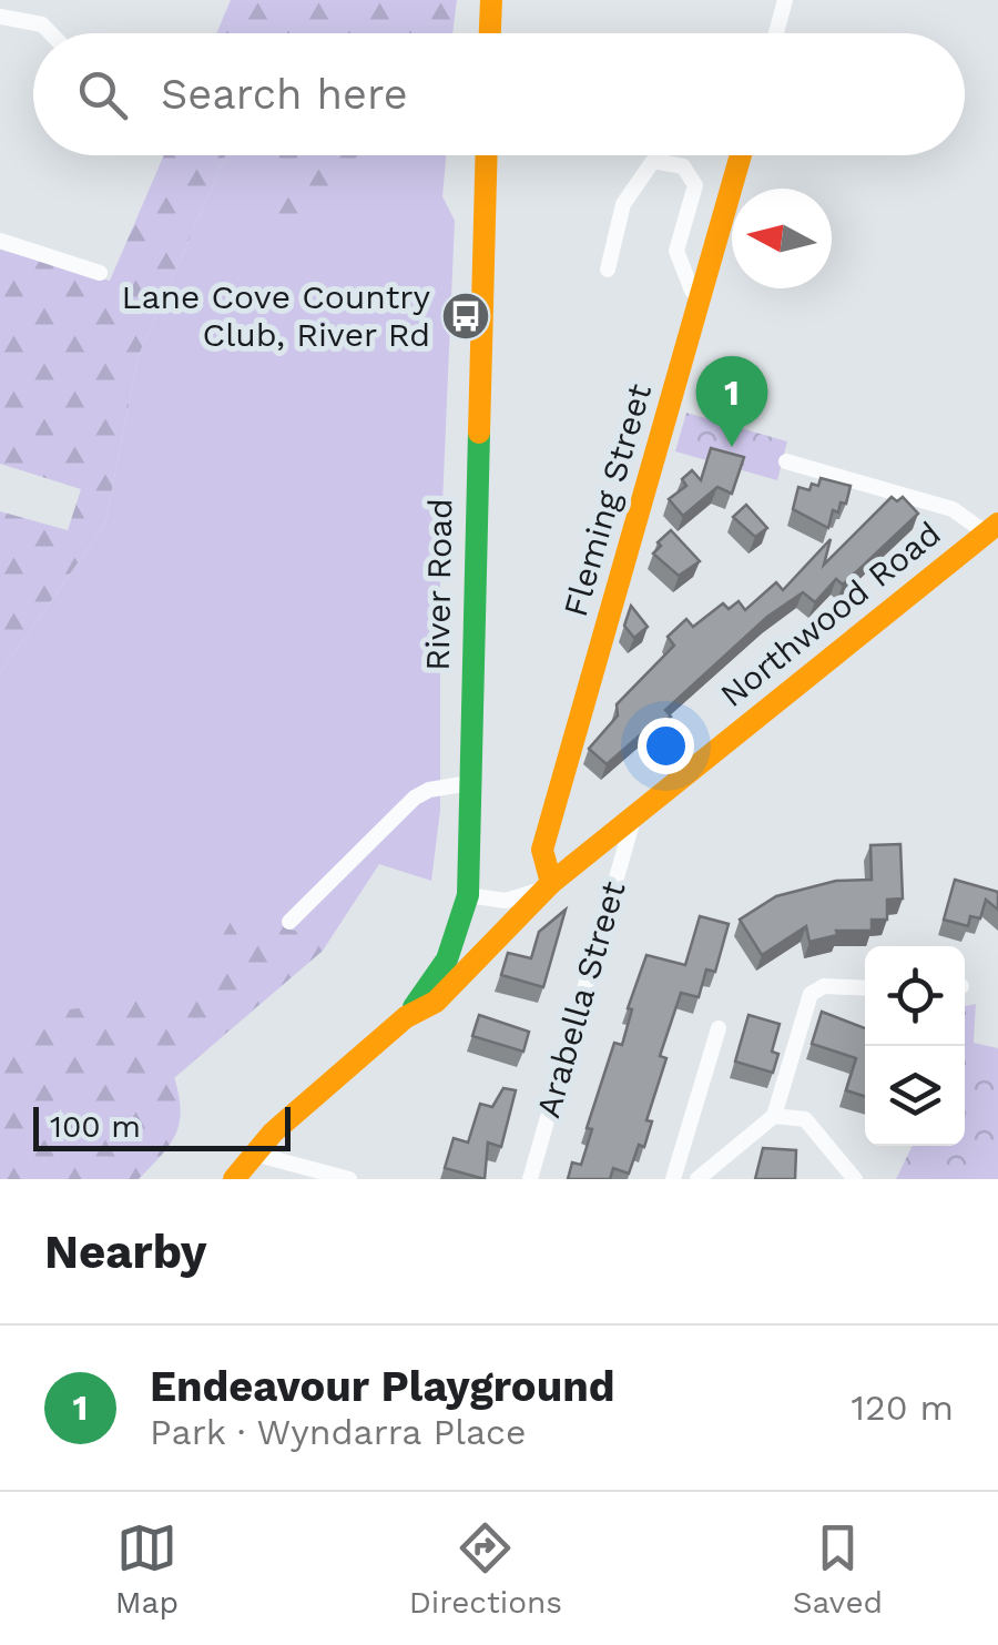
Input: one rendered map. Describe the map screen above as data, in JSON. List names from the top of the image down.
{
  "streets": {
    "street": [
      "Fleming Street",
      "River Road",
      "Northwood Road",
      "Arabella Street"
    ]
  },
  "crossings": [
    ["Fleming Street", "Northwood Road"],
    ["River Road", "Northwood Road"],
    ["Northwood Road", "Arabella Street"]
  ],
  "places": {
    "bus stop": ["Lane Cove Country Club, River Rd"]
  },
  "scale_bar": "100 m",
  "north": "left",
  "page": {
    "search": "Search here",
    "pins": "1",
    "scale": "100 m",
    "heading": "Nearby",
    "list": [
      {
        "mark": "1",
        "name": "Endeavour Playground",
        "note": "Park · Wyndarra Place",
        "value": "120 m"
      }
    ],
    "nav": ["Map", "Directions", "Saved"]
  }
}
